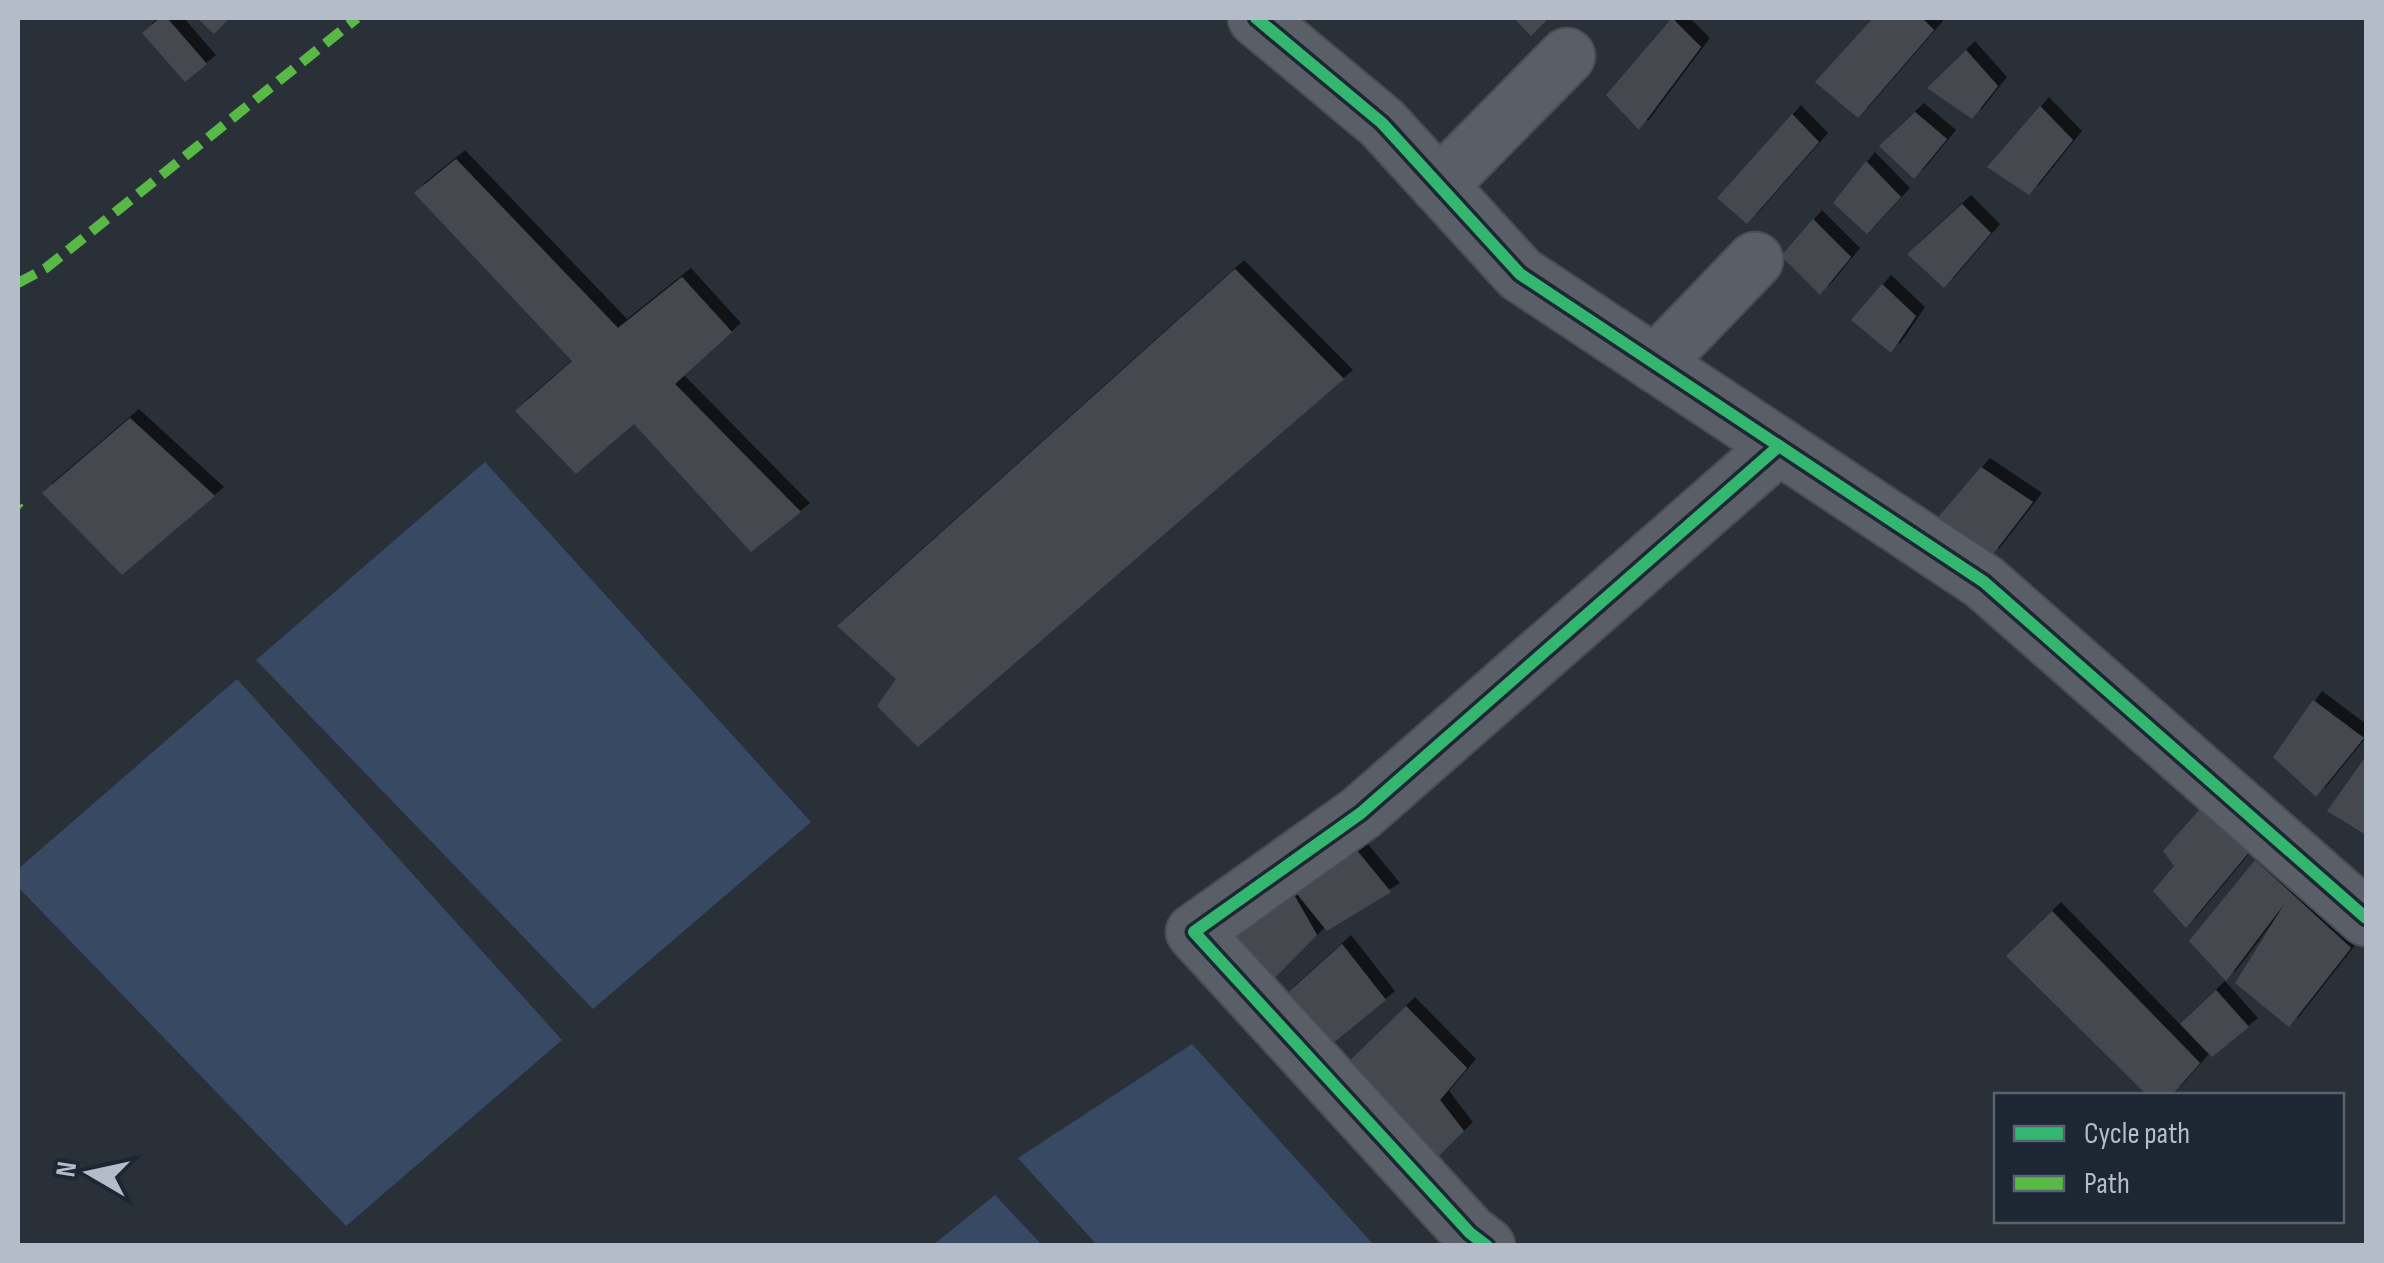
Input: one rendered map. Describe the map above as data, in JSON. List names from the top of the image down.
{
  "legend": ["Cycle path", "Path"],
  "north": "left"
}
